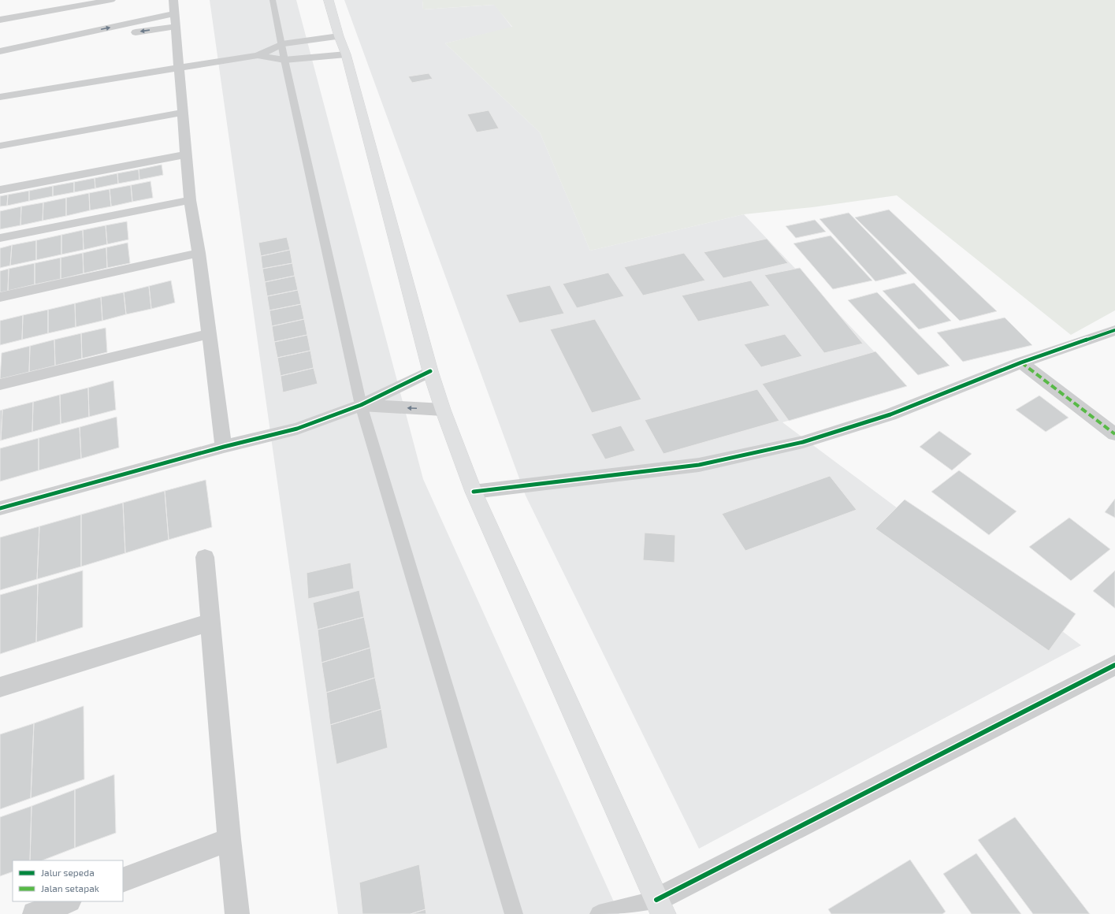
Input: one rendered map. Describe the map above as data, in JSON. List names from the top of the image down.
{
  "legend": ["Jalur sepeda", "Jalan setapak"]
}
